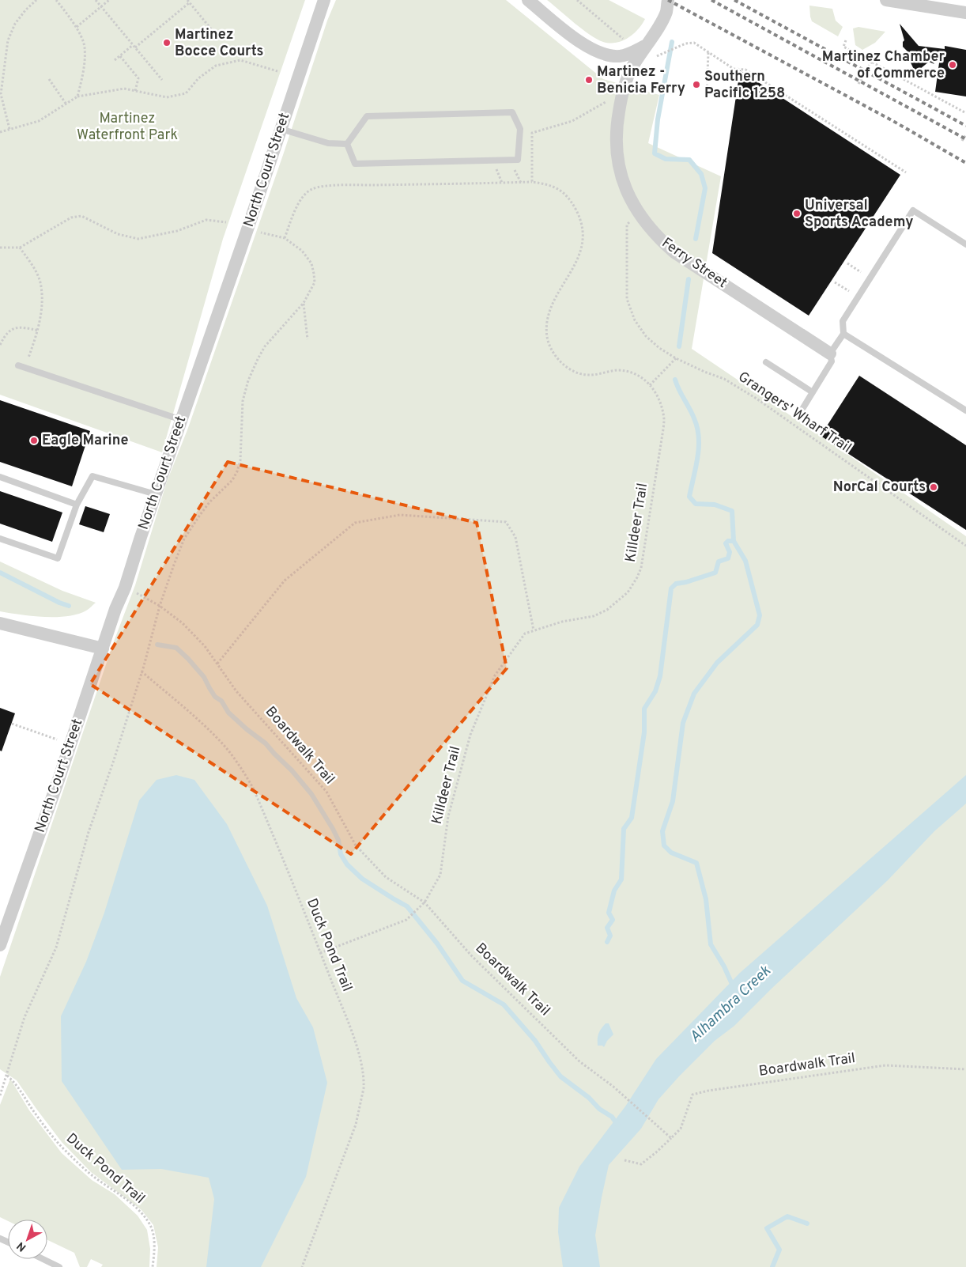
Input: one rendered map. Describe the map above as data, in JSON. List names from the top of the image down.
{
  "streets": {
    "street": ["North Court Street", "Ferry Street"],
    "path": [
      "Grangers' Wharf Trail",
      "Killdeer Trail",
      "Boardwalk Trail",
      "Duck Pond Trail"
    ]
  },
  "crossings": [
    ["Killdeer Trail", "Boardwalk Trail"],
    ["Killdeer Trail", "Duck Pond Trail"]
  ],
  "water": ["Alhambra Creek"],
  "parks": ["Martinez Waterfront Park"],
  "places": [
    "Martinez Bocce Courts",
    "Martinez Chamber of Commerce",
    "Martinez - Benicia Ferry",
    "Southern Pacific 1258",
    "Universal Sports Academy",
    "Eagle Marine",
    "NorCal Courts"
  ],
  "north": "bottom left"
}
